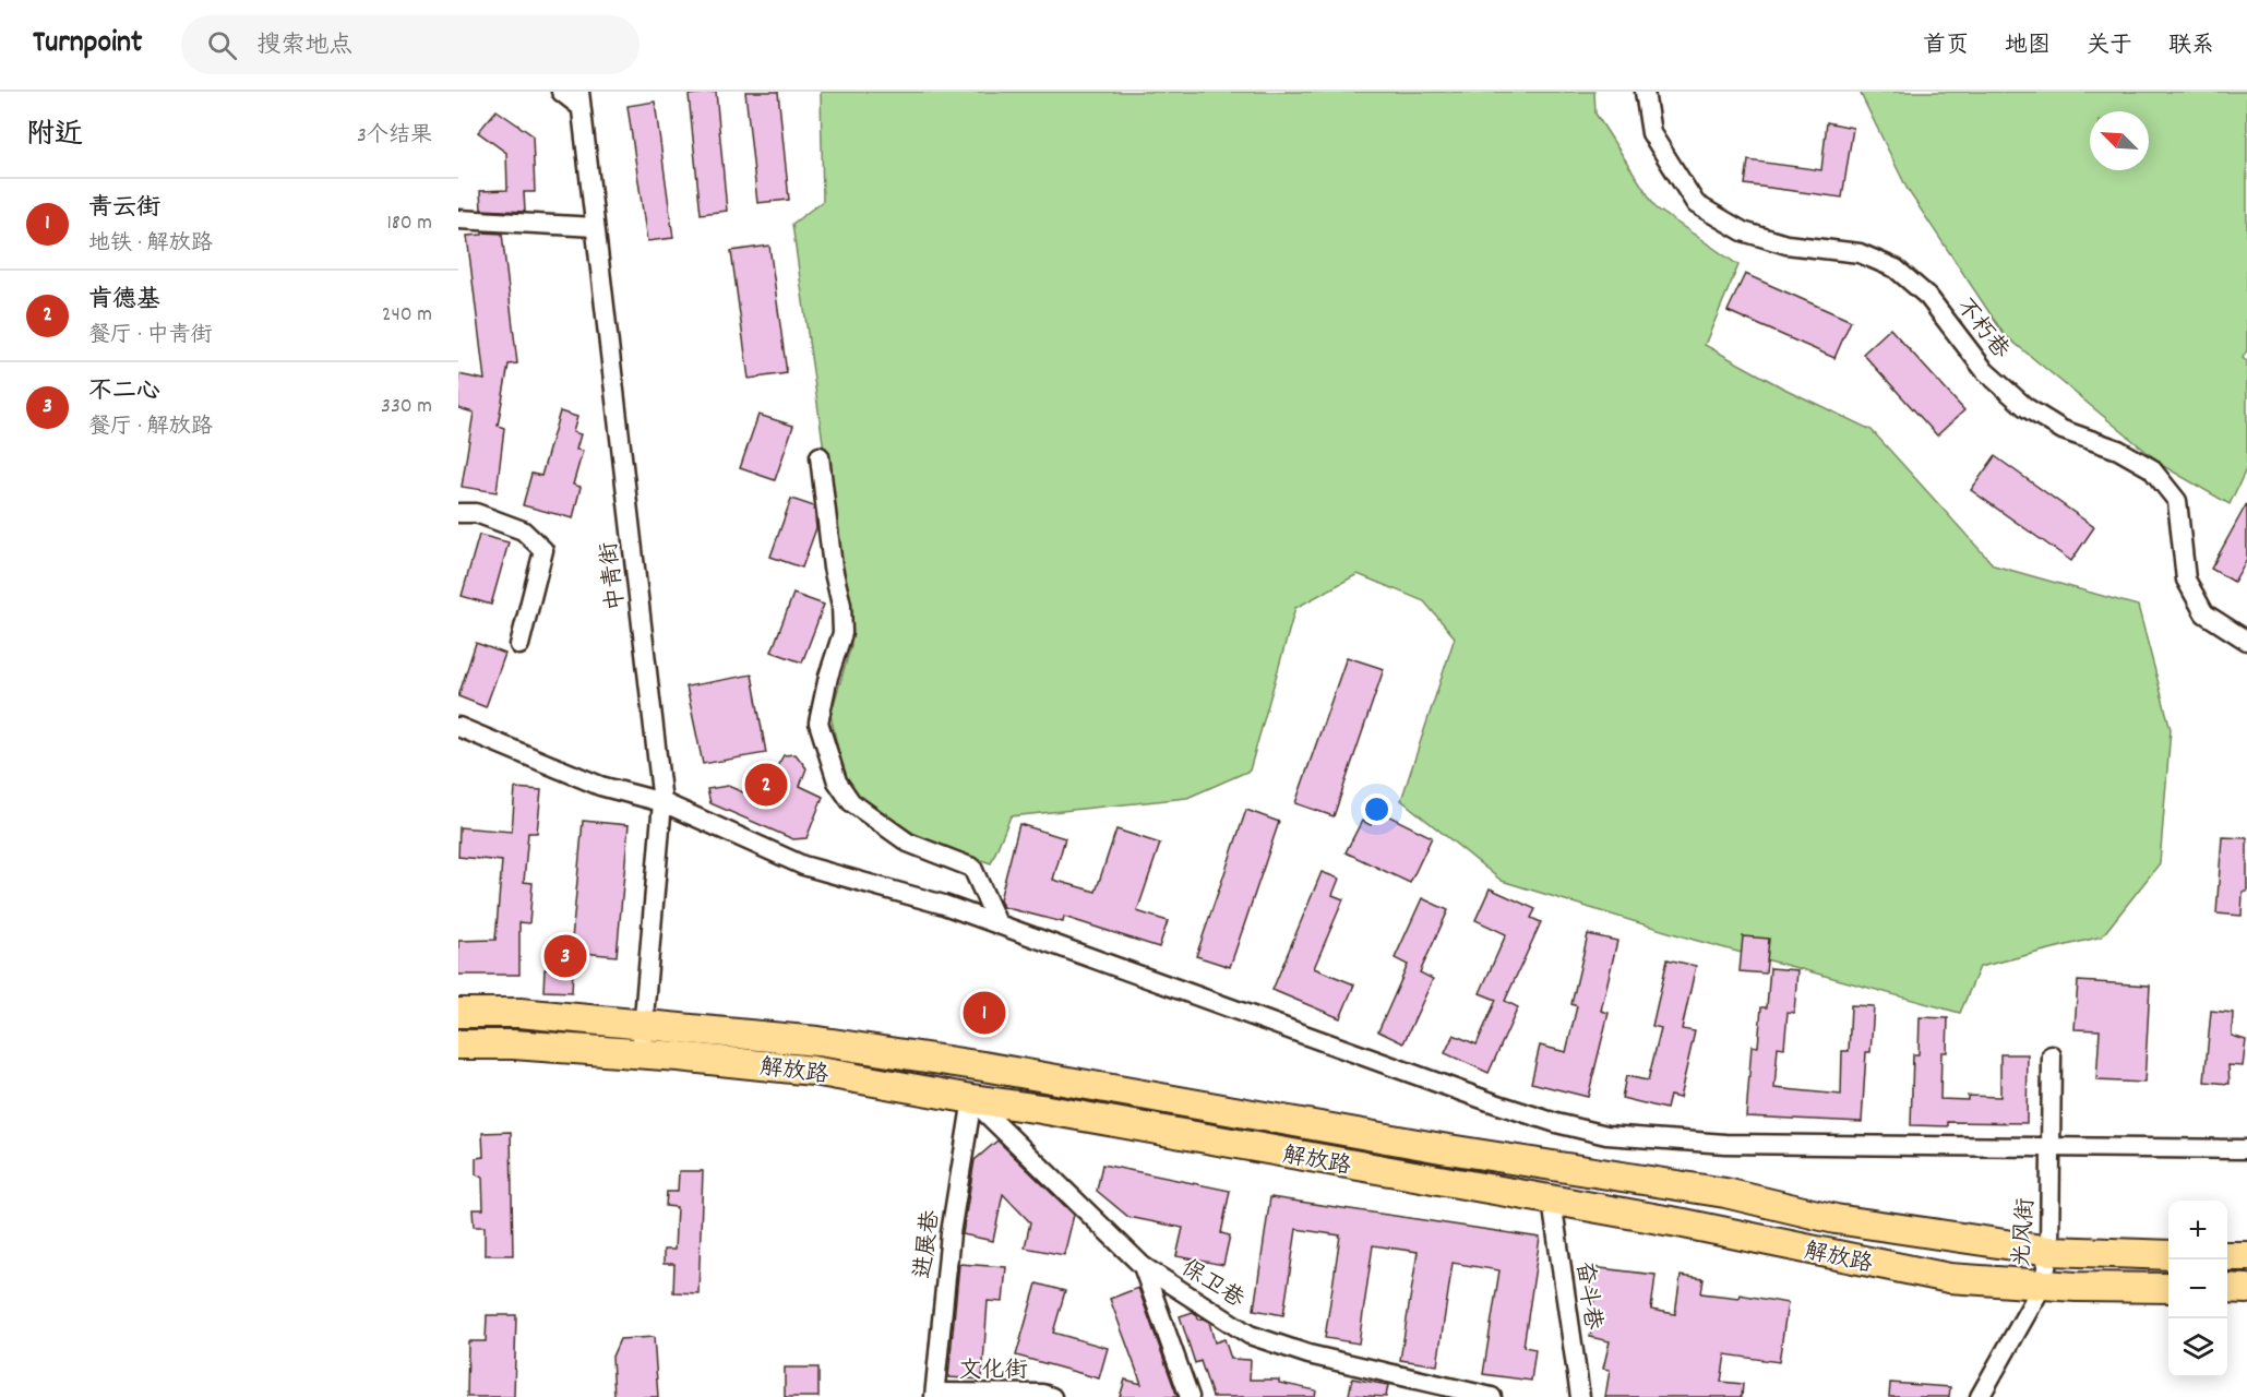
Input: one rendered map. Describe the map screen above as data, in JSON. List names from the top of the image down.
{
  "streets": {
    "main road": ["解放路"],
    "street": [
      "不朽巷",
      "中青街",
      "光风街",
      "进展巷",
      "保卫巷",
      "奋斗巷",
      "文化街"
    ]
  },
  "crossings": [
    ["中青街", "解放路"],
    ["解放路", "光风街"],
    ["解放路", "进展巷"],
    ["解放路", "保卫巷"],
    ["解放路", "奋斗巷"],
    ["进展巷", "保卫巷"],
    ["进展巷", "文化街"]
  ],
  "north": "top left",
  "page": {
    "header": "Turnpoint",
    "search": "搜索地点",
    "nav": [
      "首页",
      "地图",
      "关于",
      "联系"
    ],
    "heading": ["附近", "3个结果"],
    "list": [
      {
        "mark": "1",
        "name": "青云街",
        "note": "地铁 · 解放路",
        "value": "180 m"
      },
      {
        "mark": "2",
        "name": "肯德基",
        "note": "餐厅 · 中青街",
        "value": "240 m"
      },
      {
        "mark": "3",
        "name": "不二心",
        "note": "餐厅 · 解放路",
        "value": "330 m"
      }
    ],
    "pins": ["2", "3", "1"],
    "map_buttons": ["+", "−"]
  }
}
